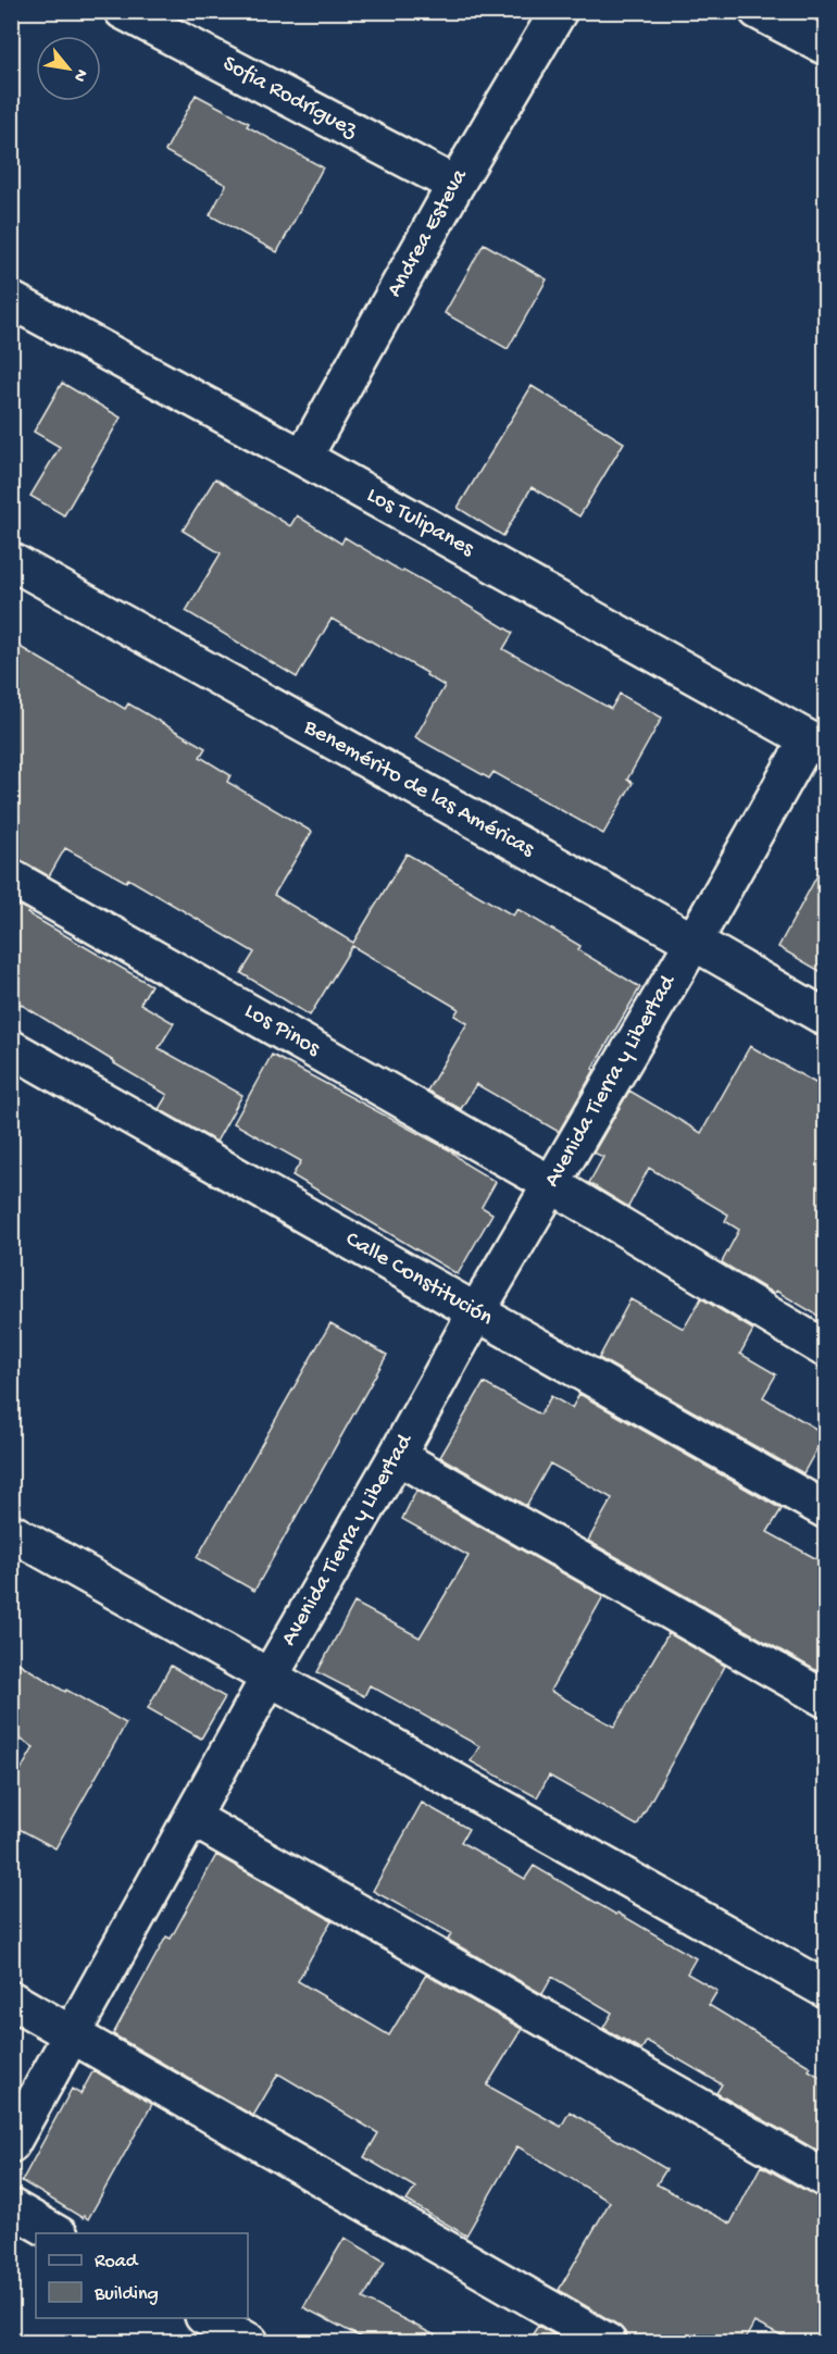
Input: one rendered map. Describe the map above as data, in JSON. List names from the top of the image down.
{
  "streets": {
    "street": [
      "Sofia Rodríguez",
      "Andrea Esteva",
      "Los Tulipanes",
      "Benemérito de las Américas",
      "Los Pinos",
      "Avenida Tierra y Libertad",
      "Calle Constitución"
    ]
  },
  "crossings": [
    ["Sofia Rodríguez", "Andrea Esteva"],
    ["Andrea Esteva", "Los Tulipanes"],
    ["Los Tulipanes", "Avenida Tierra y Libertad"],
    ["Benemérito de las Américas", "Avenida Tierra y Libertad"],
    ["Los Pinos", "Avenida Tierra y Libertad"],
    ["Avenida Tierra y Libertad", "Calle Constitución"]
  ],
  "legend": ["Road", "Building"],
  "north": "bottom right"
}
